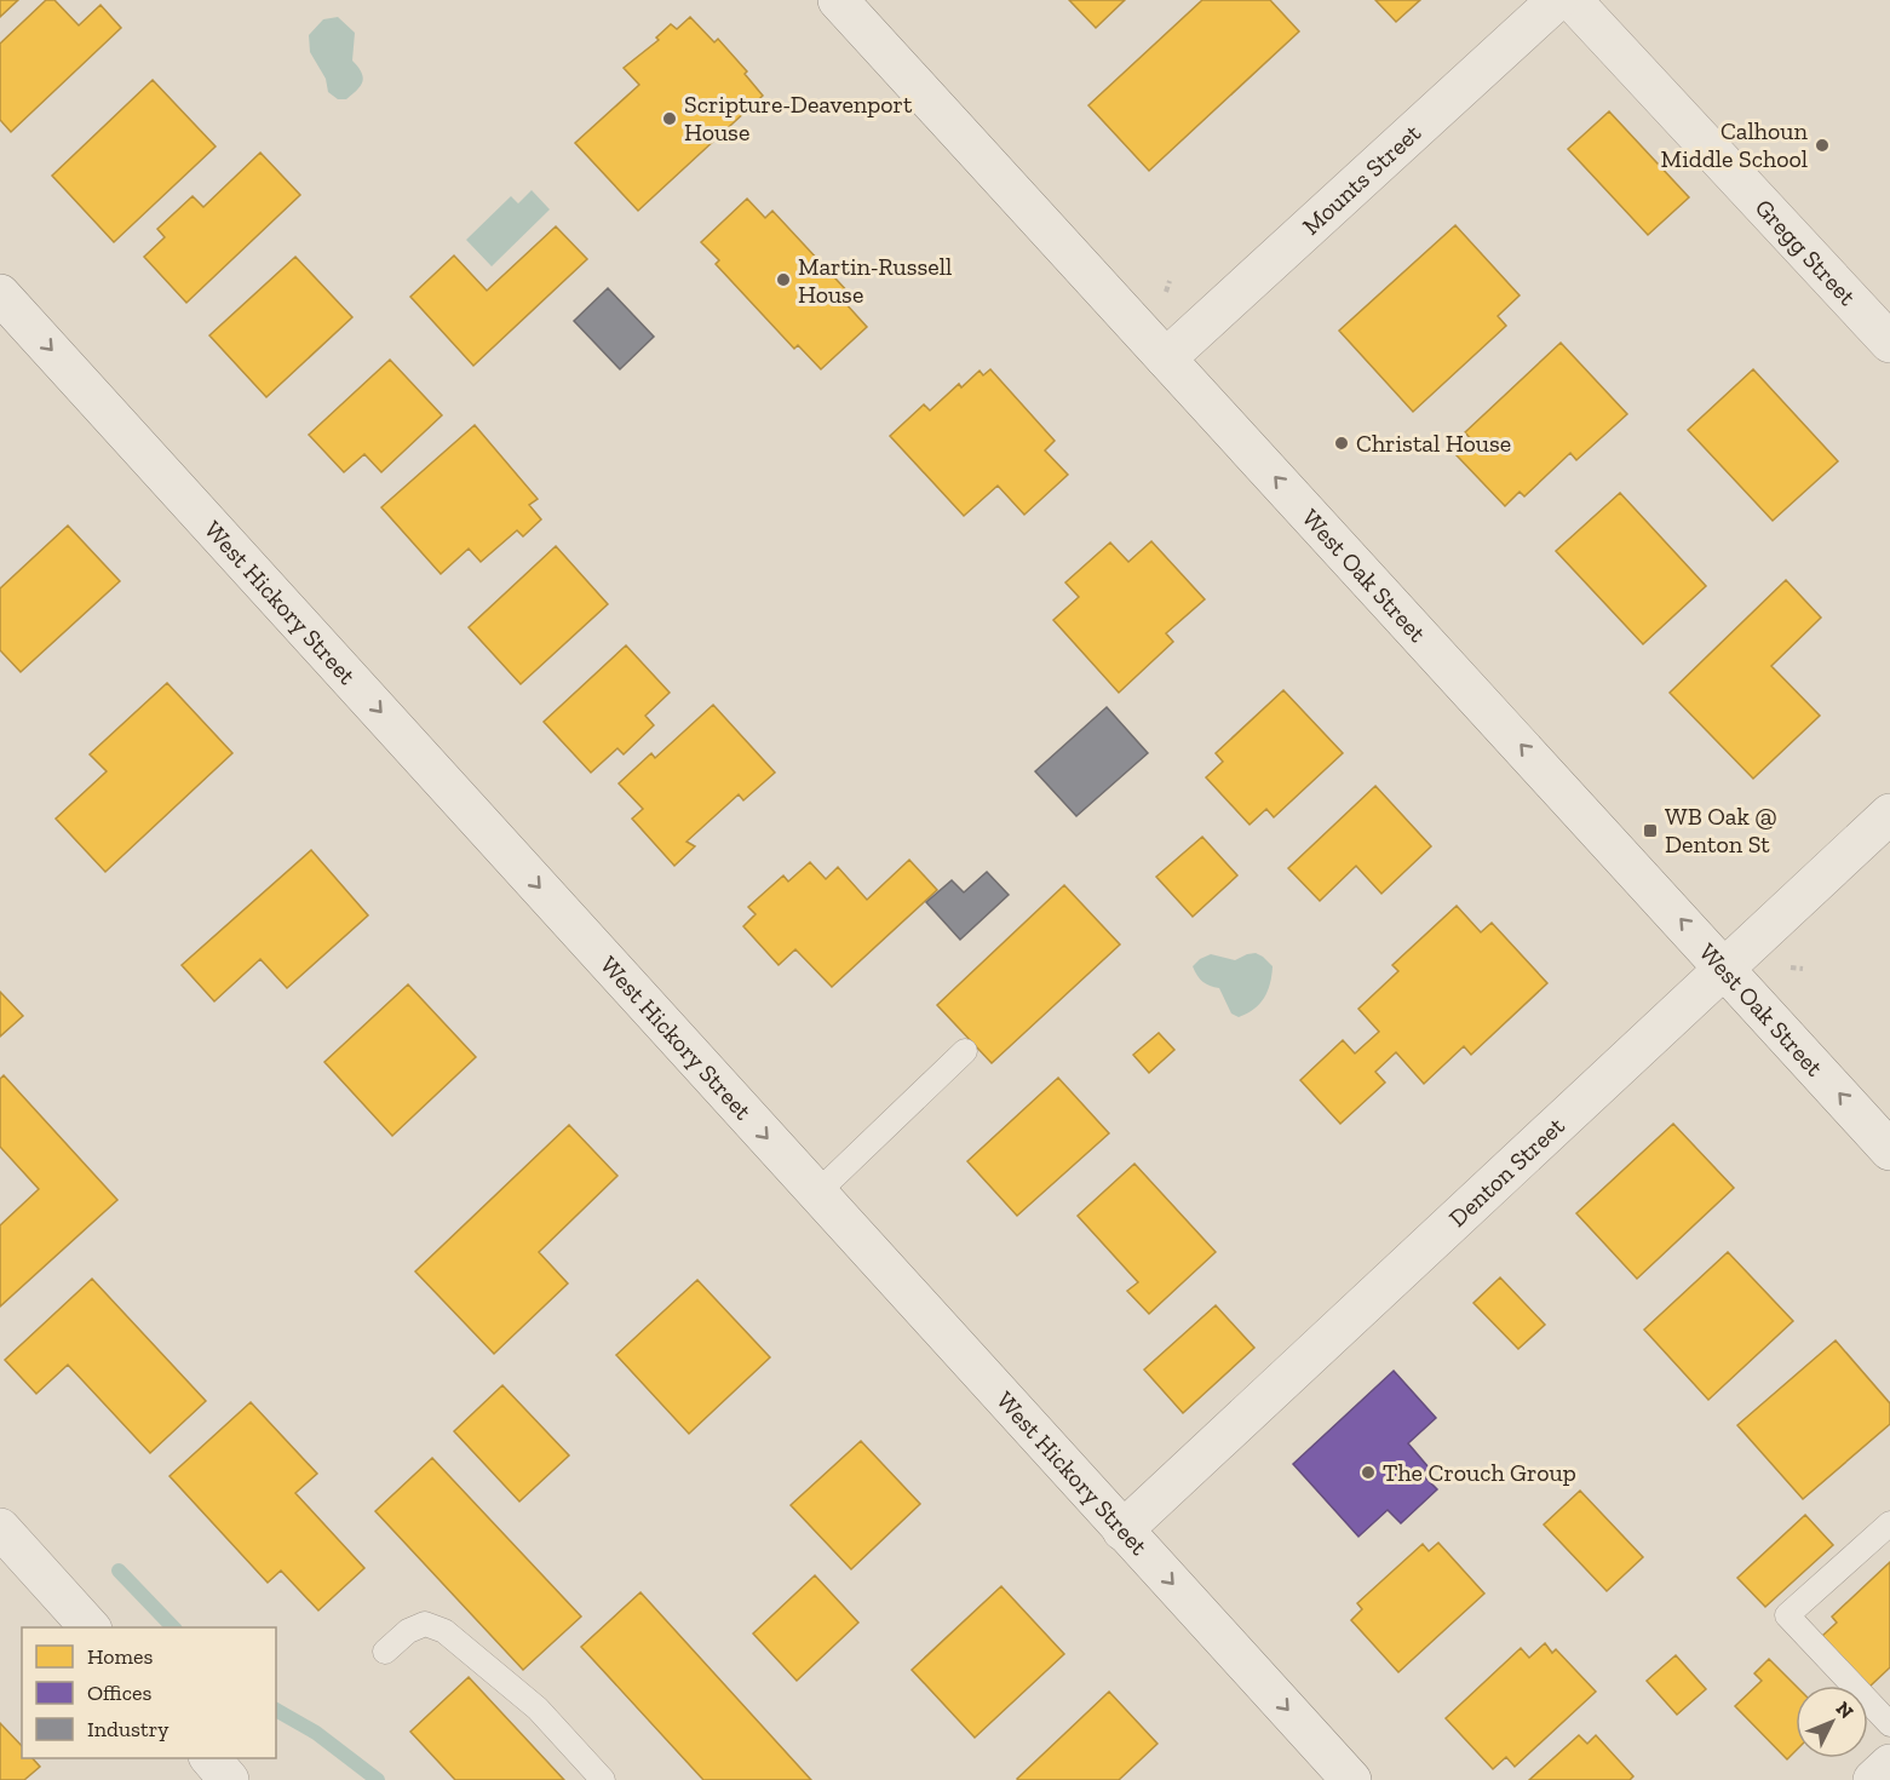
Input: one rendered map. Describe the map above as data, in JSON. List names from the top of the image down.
{
  "streets": {
    "main road": [
      "Mounts Street",
      "Gregg Street",
      "West Oak Street",
      "West Hickory Street",
      "Denton Street"
    ]
  },
  "crossings": [
    ["Mounts Street", "West Oak Street"],
    ["West Oak Street", "Denton Street"],
    ["West Hickory Street", "Denton Street"]
  ],
  "one_way": ["West Oak Street", "West Hickory Street"],
  "places": {
    "other": [
      "Scripture-Deavenport House",
      "Calhoun Middle School",
      "Martin-Russell House",
      "Christal House",
      "The Crouch Group"
    ],
    "transit": ["WB Oak @ Denton St"]
  },
  "legend": ["Homes", "Offices", "Industry"],
  "north": "top right"
}
